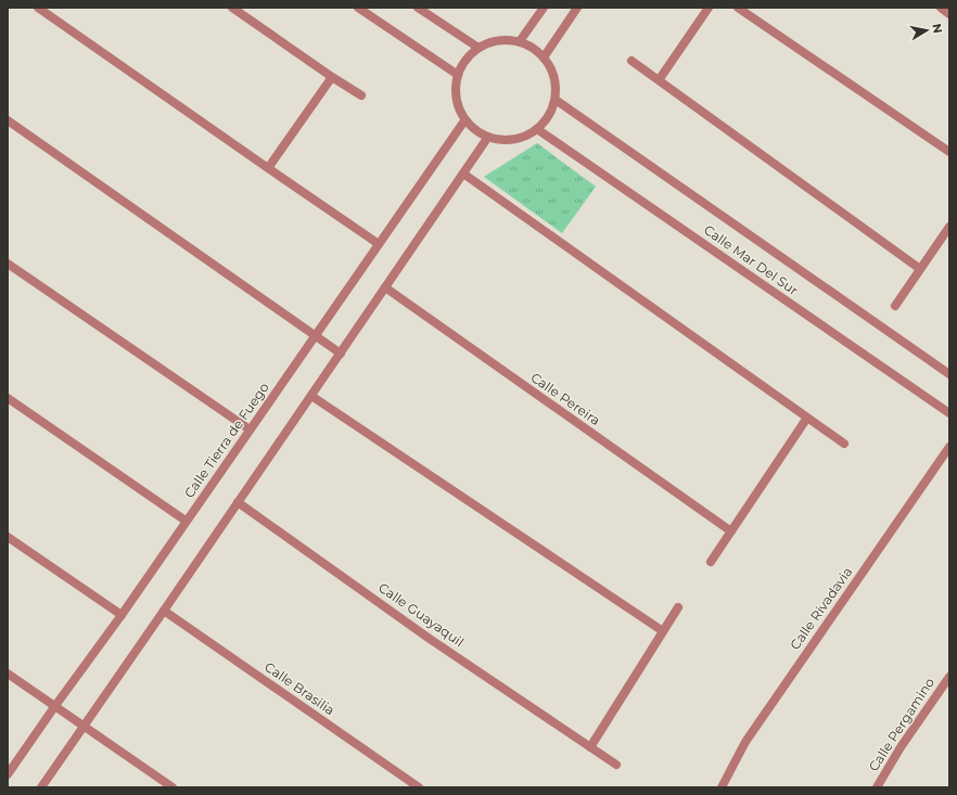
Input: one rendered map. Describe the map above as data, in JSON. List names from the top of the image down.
{
  "streets": {
    "street": [
      "Calle Mar Del Sur",
      "Calle Pereira",
      "Calle Tierra de Fuego",
      "Calle Rivadavia",
      "Calle Guayaquil",
      "Calle Brasilia",
      "Calle Pergamino"
    ]
  },
  "crossings": [
    ["Calle Mar Del Sur", "Calle Tierra de Fuego"]
  ],
  "north": "right"
}
